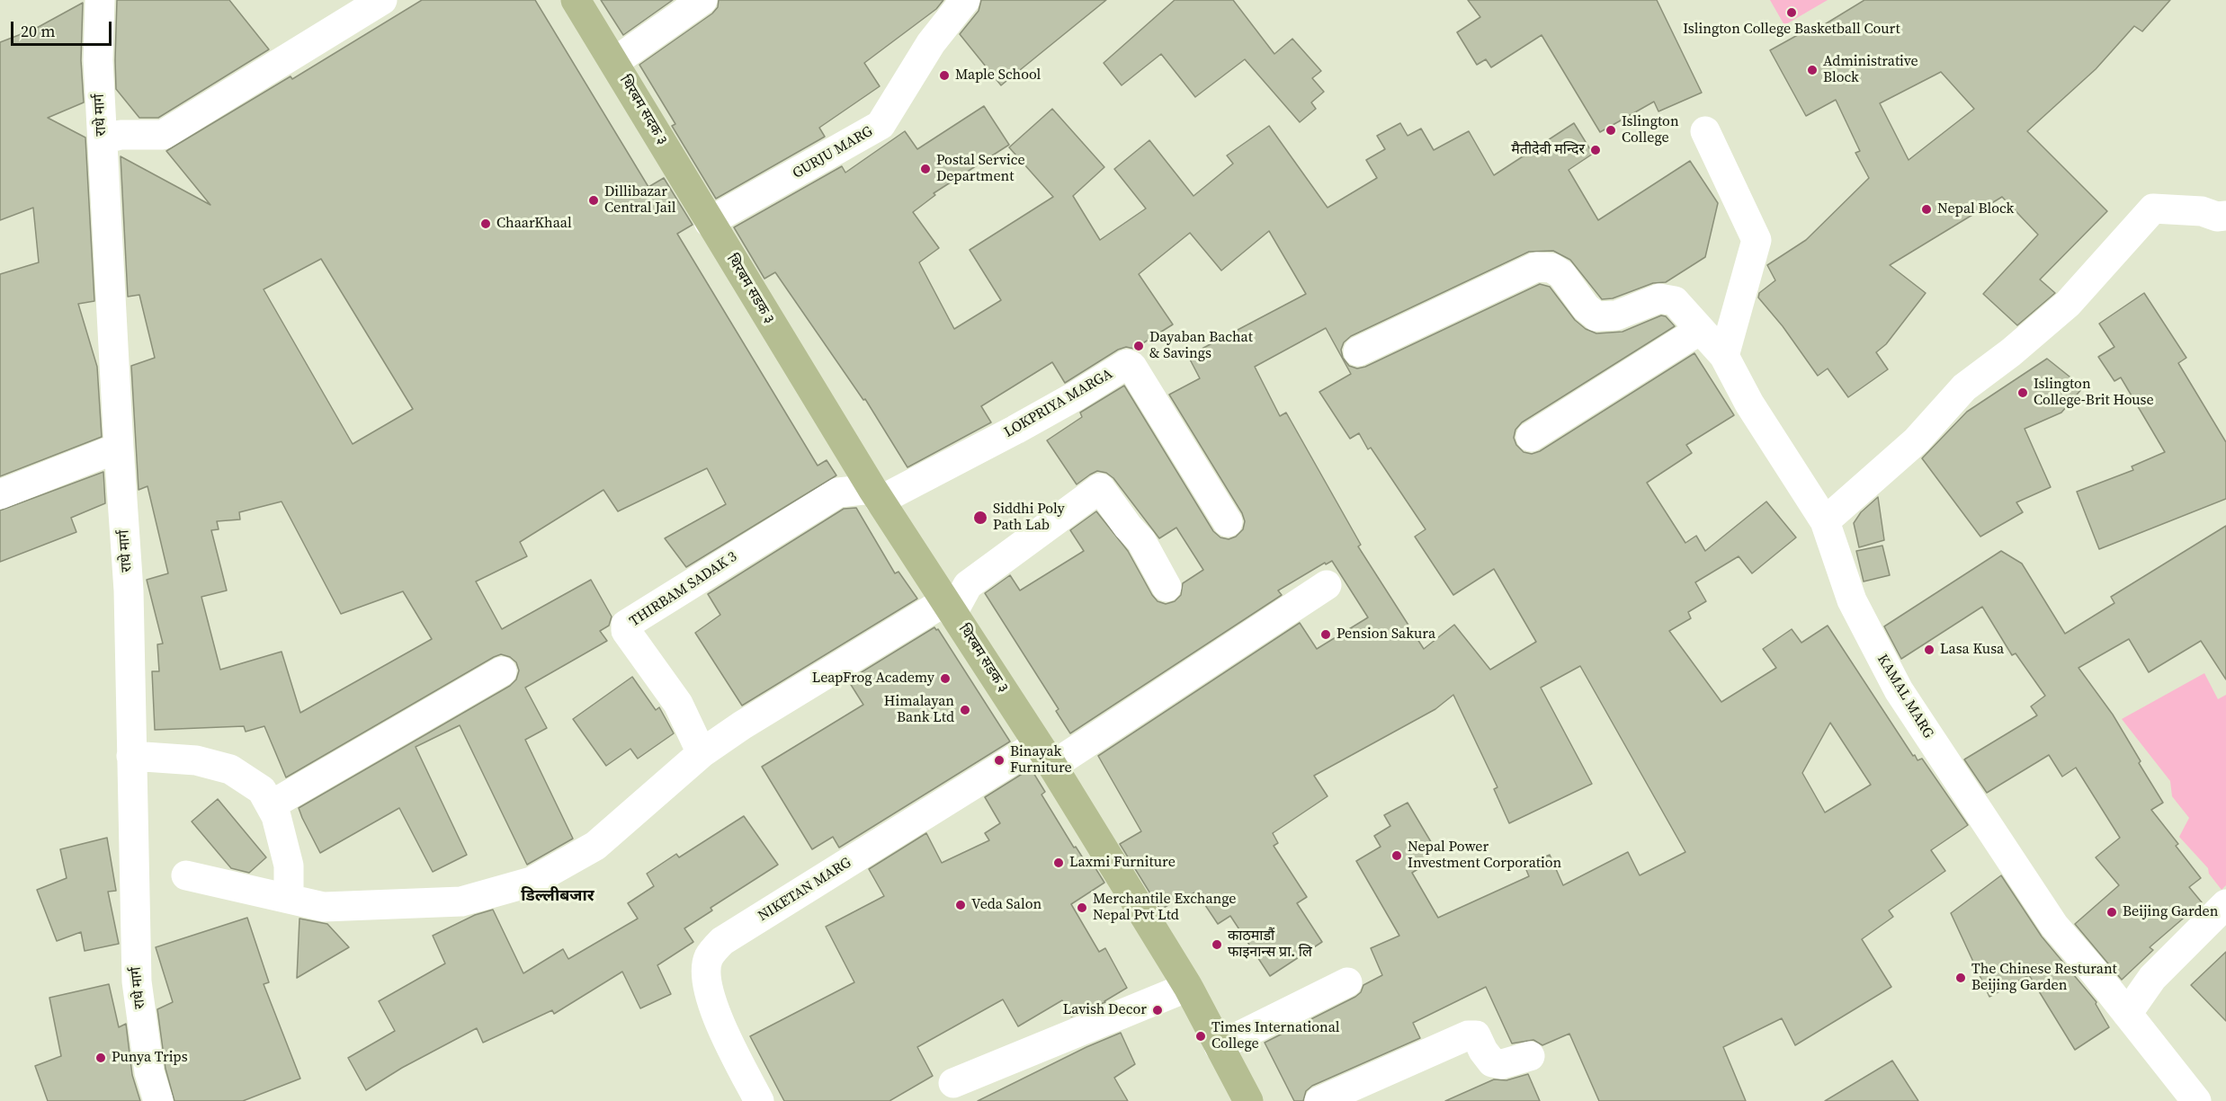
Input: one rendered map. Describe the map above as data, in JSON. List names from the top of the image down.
{
  "streets": {
    "main road": ["थिरबम सदक ३", "थिरबम सडक ३"],
    "street": [
      "राधे मार्ग",
      "GURJU MARG",
      "LOKPRIYA MARGA",
      "THIRBAM SADAK 3",
      "KAMAL MARG",
      "NIKETAN MARG"
    ]
  },
  "crossings": [
    ["थिरबम सदक ३", "GURJU MARG"],
    ["थिरबम सदक ३", "थिरबम सडक ३"],
    ["GURJU MARG", "थिरबम सडक ३"],
    ["थिरबम सडक ३", "LOKPRIYA MARGA"],
    ["थिरबम सडक ३", "THIRBAM SADAK 3"],
    ["थिरबम सडक ३", "NIKETAN MARG"],
    ["LOKPRIYA MARGA", "THIRBAM SADAK 3"]
  ],
  "districts": ["डिल्लीबजार"],
  "places": [
    "Islington College Basketball Court",
    "Administrative Block",
    "Maple School",
    "Islington College",
    "मैतीदेवी मन्दिर",
    "Postal Service Department",
    "Dillibazar Central Jail",
    "Nepal Block",
    "ChaarKhaal",
    "Dayaban Bachat & Savings",
    "Islington College-Brit House",
    "Siddhi Poly Path Lab",
    "Pension Sakura",
    "Lasa Kusa",
    "LeapFrog Academy",
    "Himalayan Bank Ltd",
    "Binayak Furniture",
    "Nepal Power Investment Corporation",
    "Laxmi Furniture",
    "Veda Salon",
    "Merchantile Exchange Nepal Pvt Ltd",
    "Beijing Garden",
    "काठमाडौं फाइनान्स प्रा. लि",
    "The Chinese Resturant Beijing Garden",
    "Lavish Decor",
    "Times International College",
    "Punya Trips"
  ],
  "scale_bar": "20 m"
}
